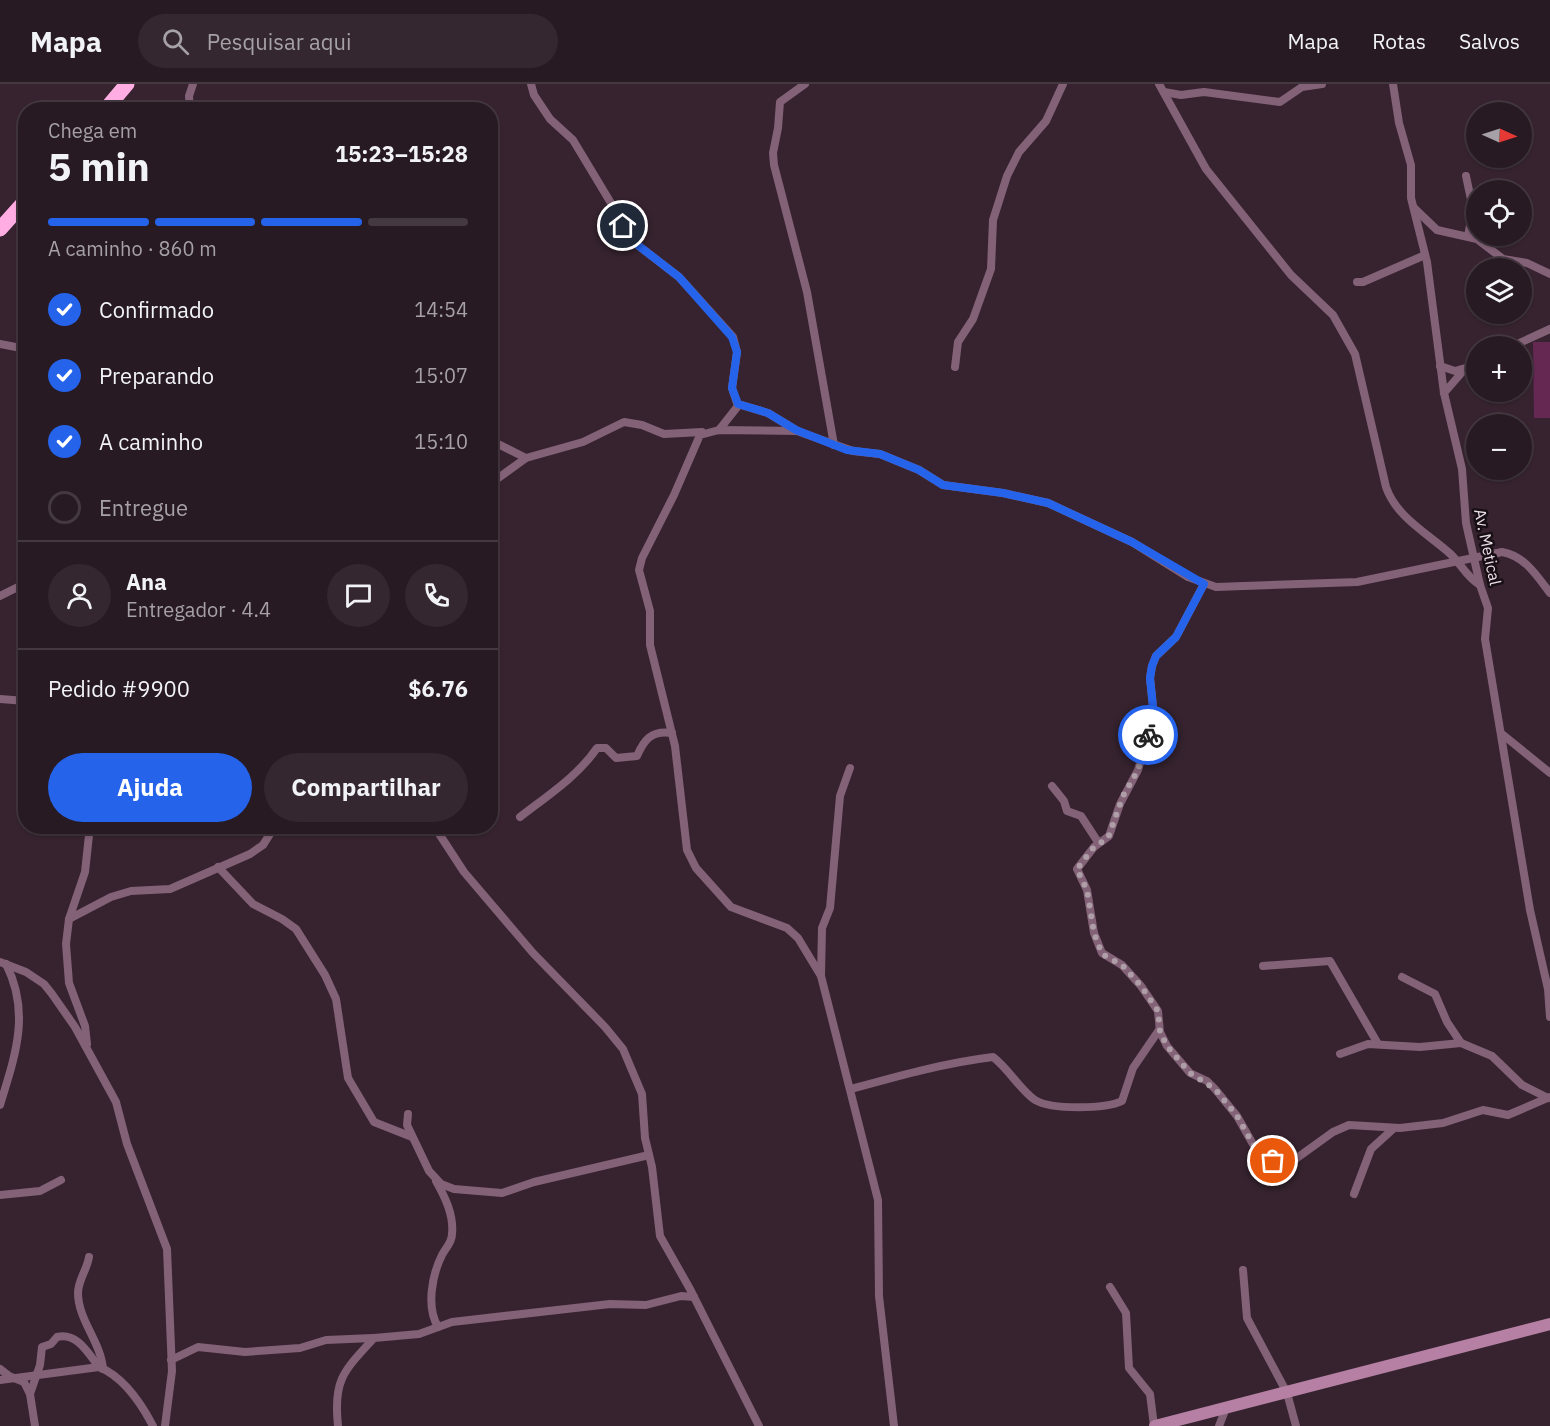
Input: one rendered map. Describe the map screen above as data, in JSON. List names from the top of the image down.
{
  "streets": {
    "street": ["Av. Metical"]
  },
  "north": "right",
  "page": {
    "header": "Mapa",
    "search": "Pesquisar aqui",
    "nav": ["Mapa", "Rotas", "Salvos"],
    "map_buttons": ["+", "−"],
    "heading": ["5 min", "Chega em", "15:23–15:28"],
    "panel": [
      "Ana",
      "Entregador · 4.4",
      "Pedido #9900",
      "$6.76"
    ],
    "bar": "A caminho · 860 m",
    "list": [
      ["Confirmado", "14:54"],
      ["Preparando", "15:07"],
      ["A caminho", "15:10"],
      "Entregue"
    ],
    "buttons": ["Ajuda", "Compartilhar"]
  }
}
